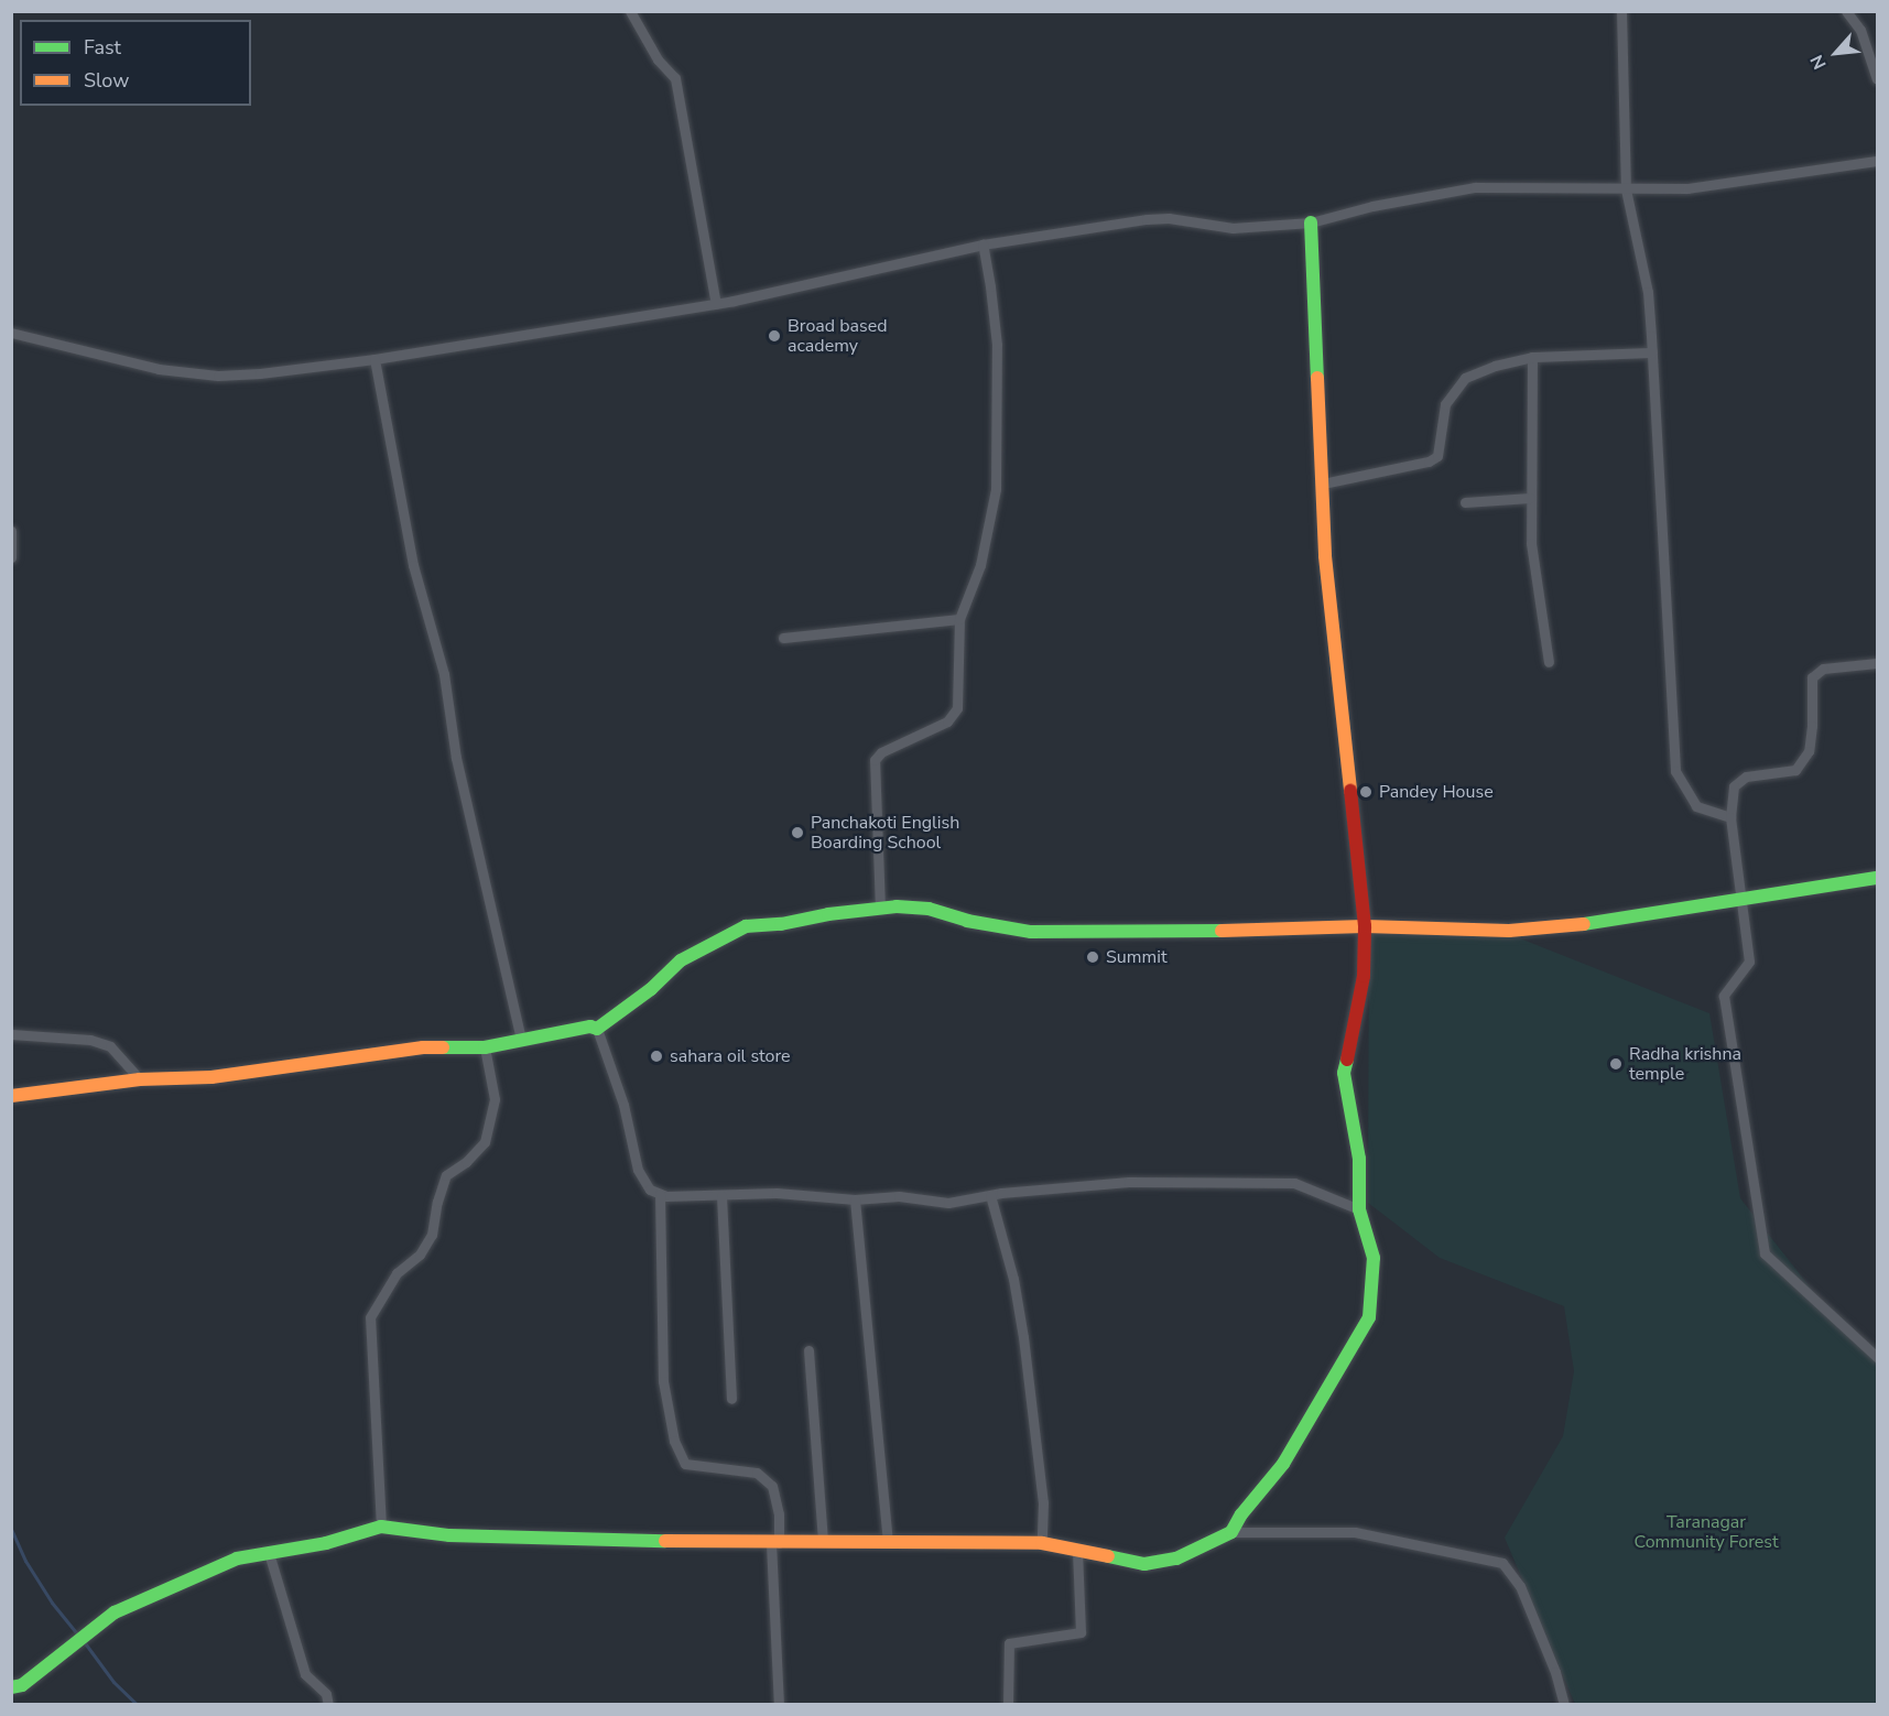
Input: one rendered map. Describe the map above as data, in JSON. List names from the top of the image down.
{
  "parks": ["Taranagar Community Forest"],
  "places": [
    "Broad based academy",
    "Pandey House",
    "Panchakoti English Boarding School",
    "Summit",
    "sahara oil store",
    "Radha krishna temple"
  ],
  "legend": ["Fast", "Slow"],
  "north": "bottom left"
}
